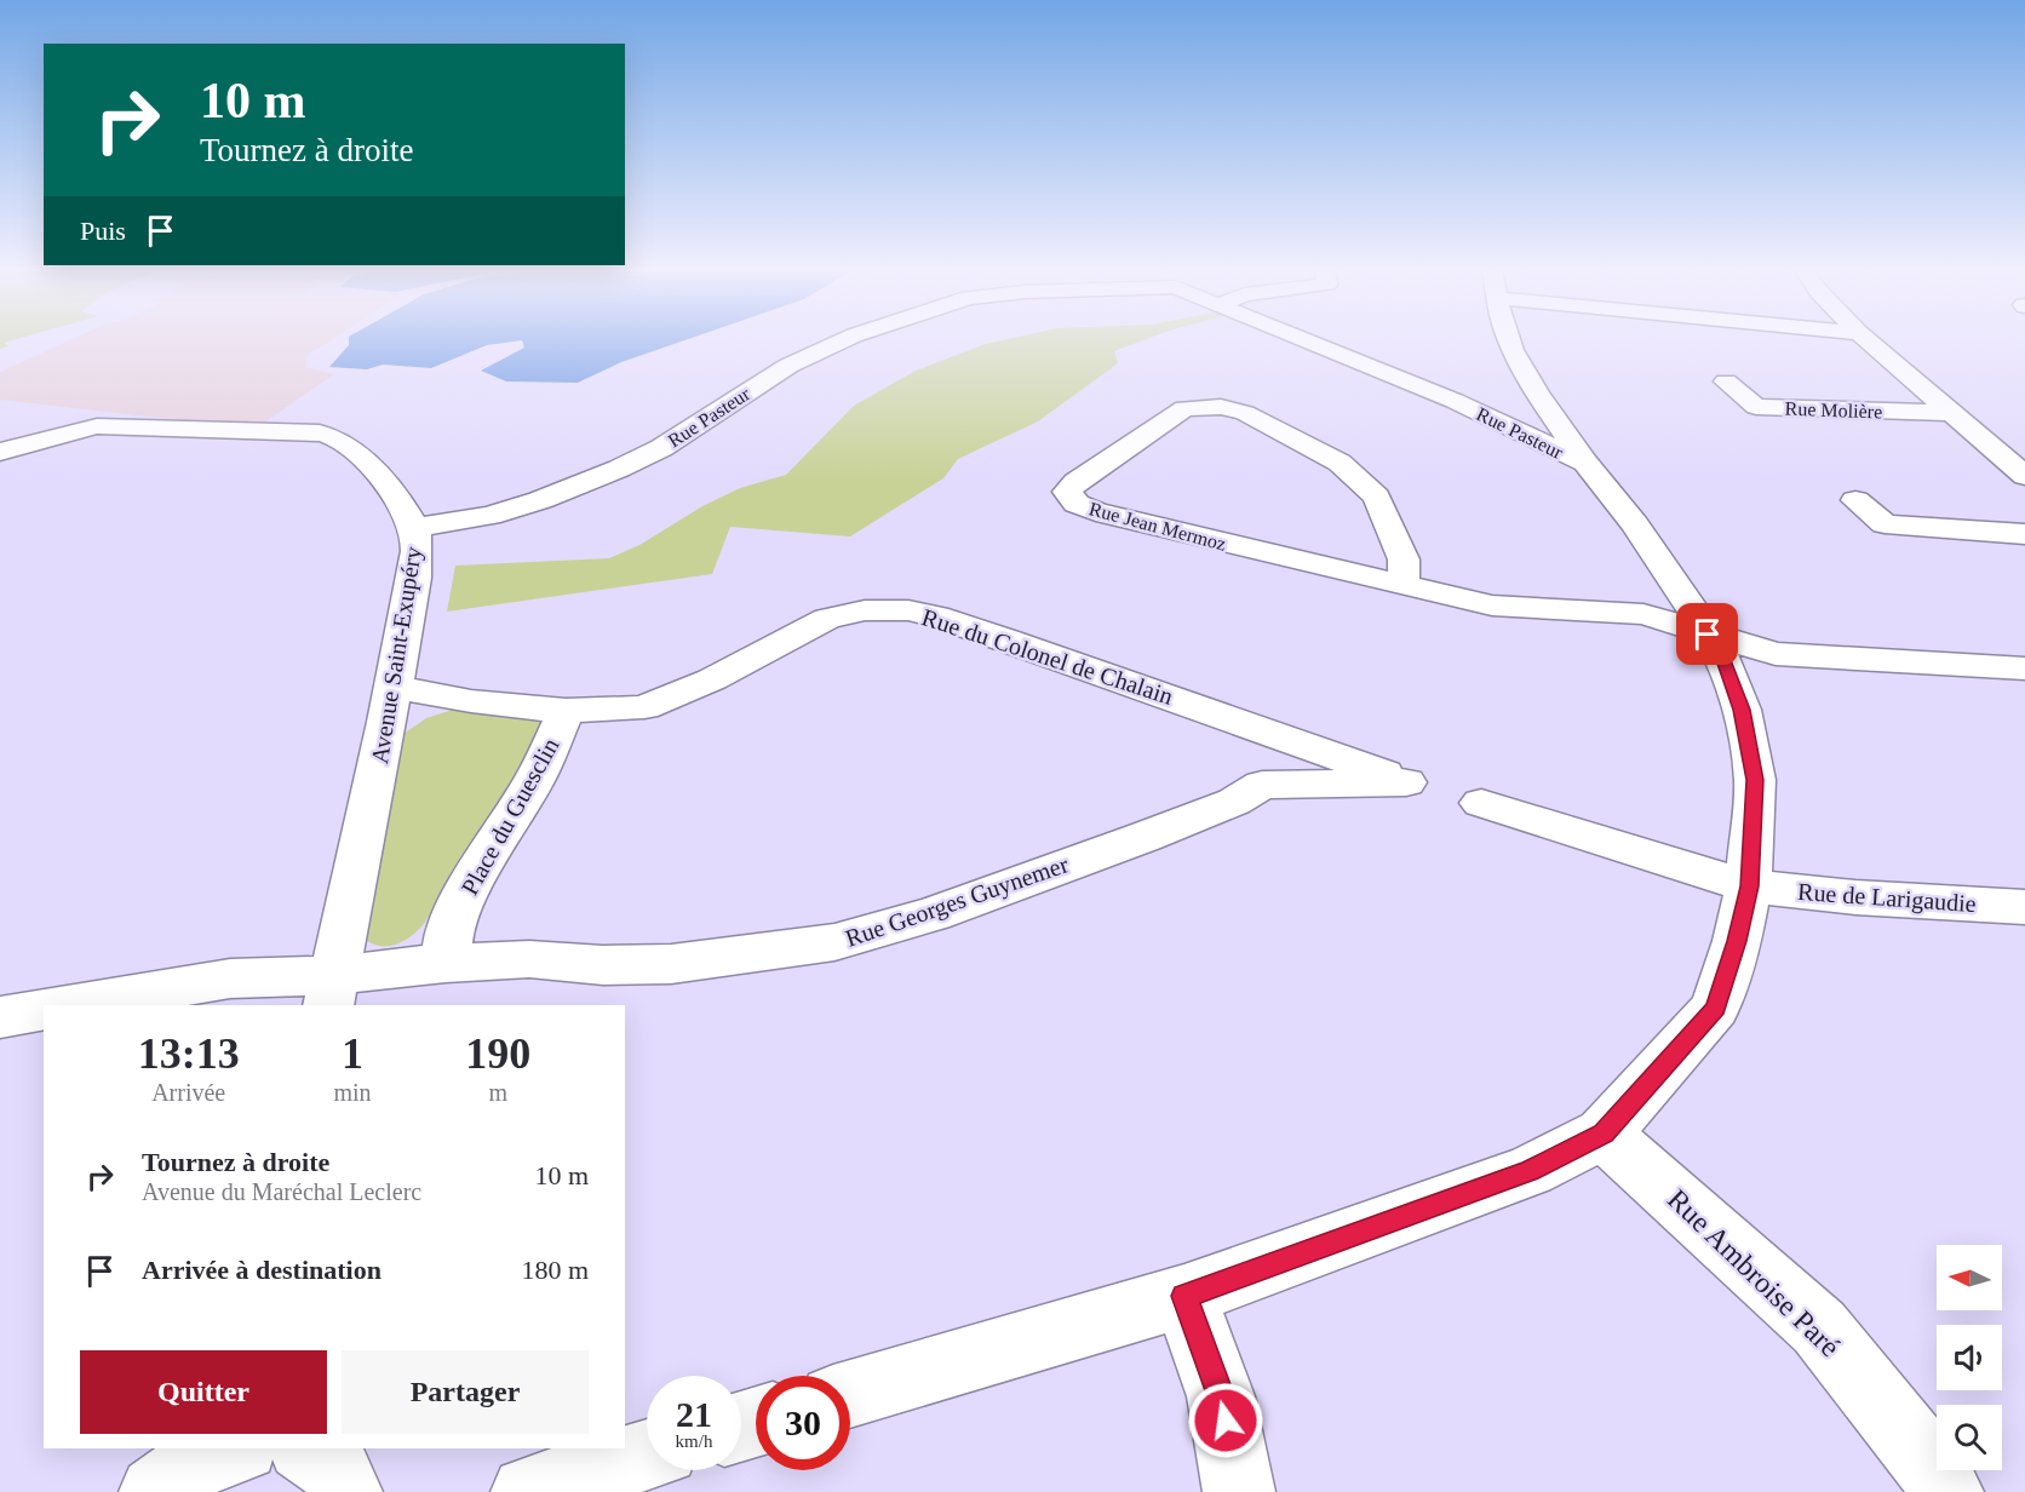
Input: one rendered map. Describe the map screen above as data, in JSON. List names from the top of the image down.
{
  "streets": {
    "street": [
      "Rue Molière",
      "Rue Pasteur",
      "Rue Jean Mermoz",
      "Avenue Saint-Exupéry",
      "Rue du Colonel de Chalain",
      "Place du Guesclin",
      "Rue de Larigaudie",
      "Rue Georges Guynemer",
      "Rue Ambroise Paré"
    ]
  },
  "crossings": [
    ["Rue Pasteur", "Avenue Saint-Exupéry"],
    ["Avenue Saint-Exupéry", "Place du Guesclin"],
    ["Avenue Saint-Exupéry", "Rue Georges Guynemer"],
    ["Rue du Colonel de Chalain", "Place du Guesclin"],
    ["Rue du Colonel de Chalain", "Rue Georges Guynemer"],
    ["Place du Guesclin", "Rue Georges Guynemer"]
  ],
  "north": "left",
  "page": {
    "turn": ["10 m", "Tournez à droite"],
    "then": "Puis",
    "eta": [
      "13:13",
      "Arrivée",
      "1",
      "min",
      "190",
      "m"
    ],
    "list": [
      {
        "name": "Tournez à droite",
        "note": "Avenue du Maréchal Leclerc",
        "value": "10 m"
      },
      {
        "name": "Arrivée à destination",
        "value": "180 m"
      }
    ],
    "buttons": ["Quitter", "Partager"],
    "speed": "21 km/h",
    "limit": "30"
  }
}
